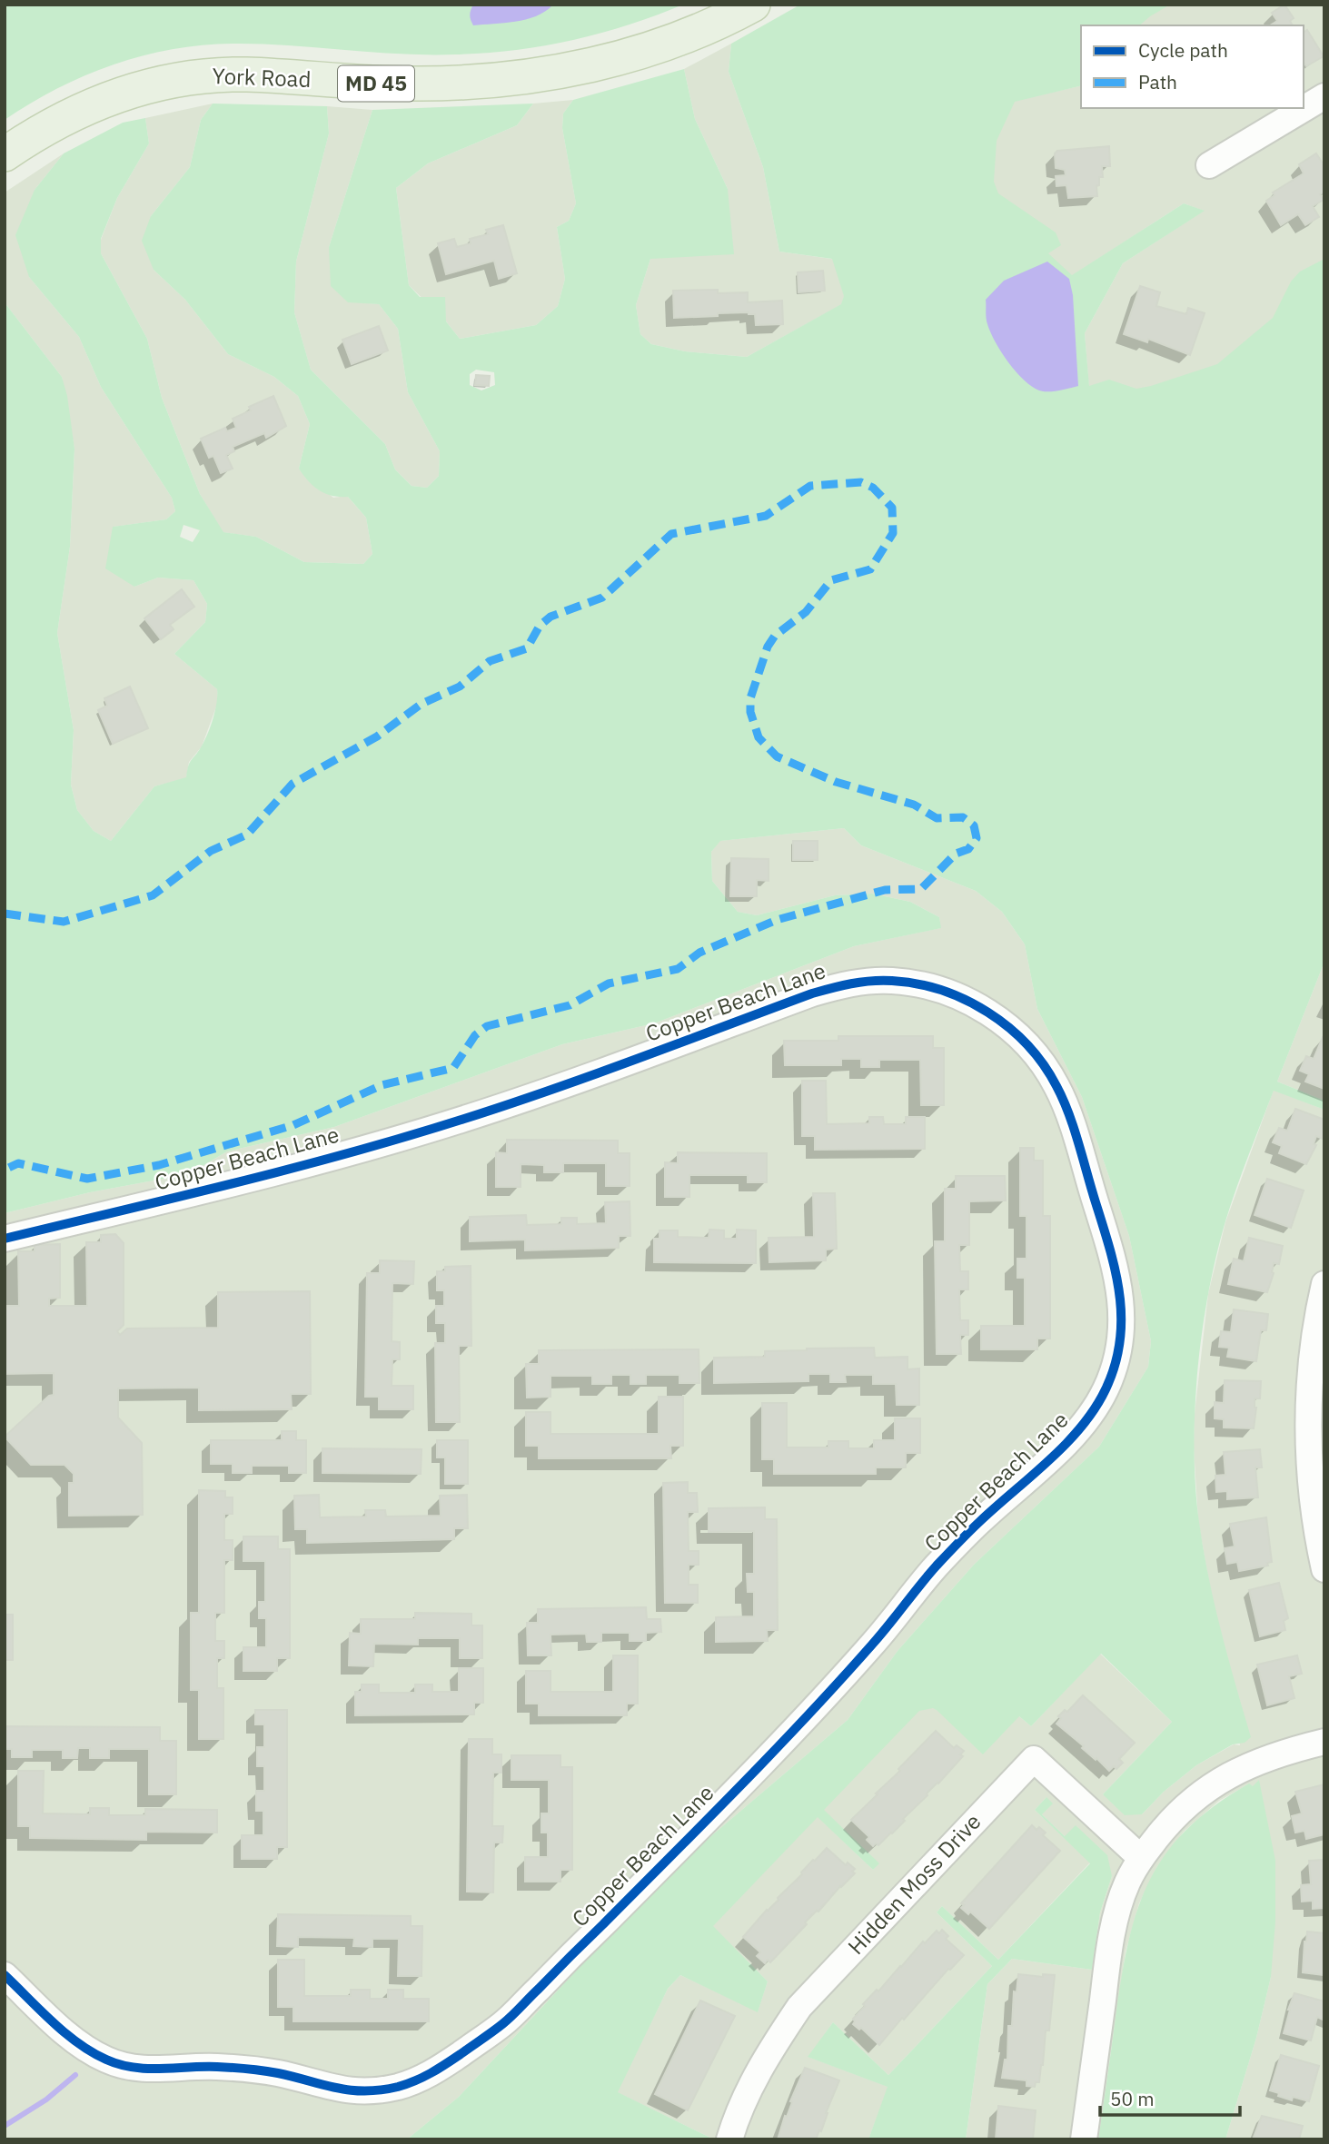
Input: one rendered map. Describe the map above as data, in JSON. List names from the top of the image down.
{
  "streets": {
    "main road": ["York Road", "MD 45"],
    "street": ["Copper Beach Lane", "Hidden Moss Drive"]
  },
  "legend": ["Cycle path", "Path"],
  "scale_bar": "50 m"
}
